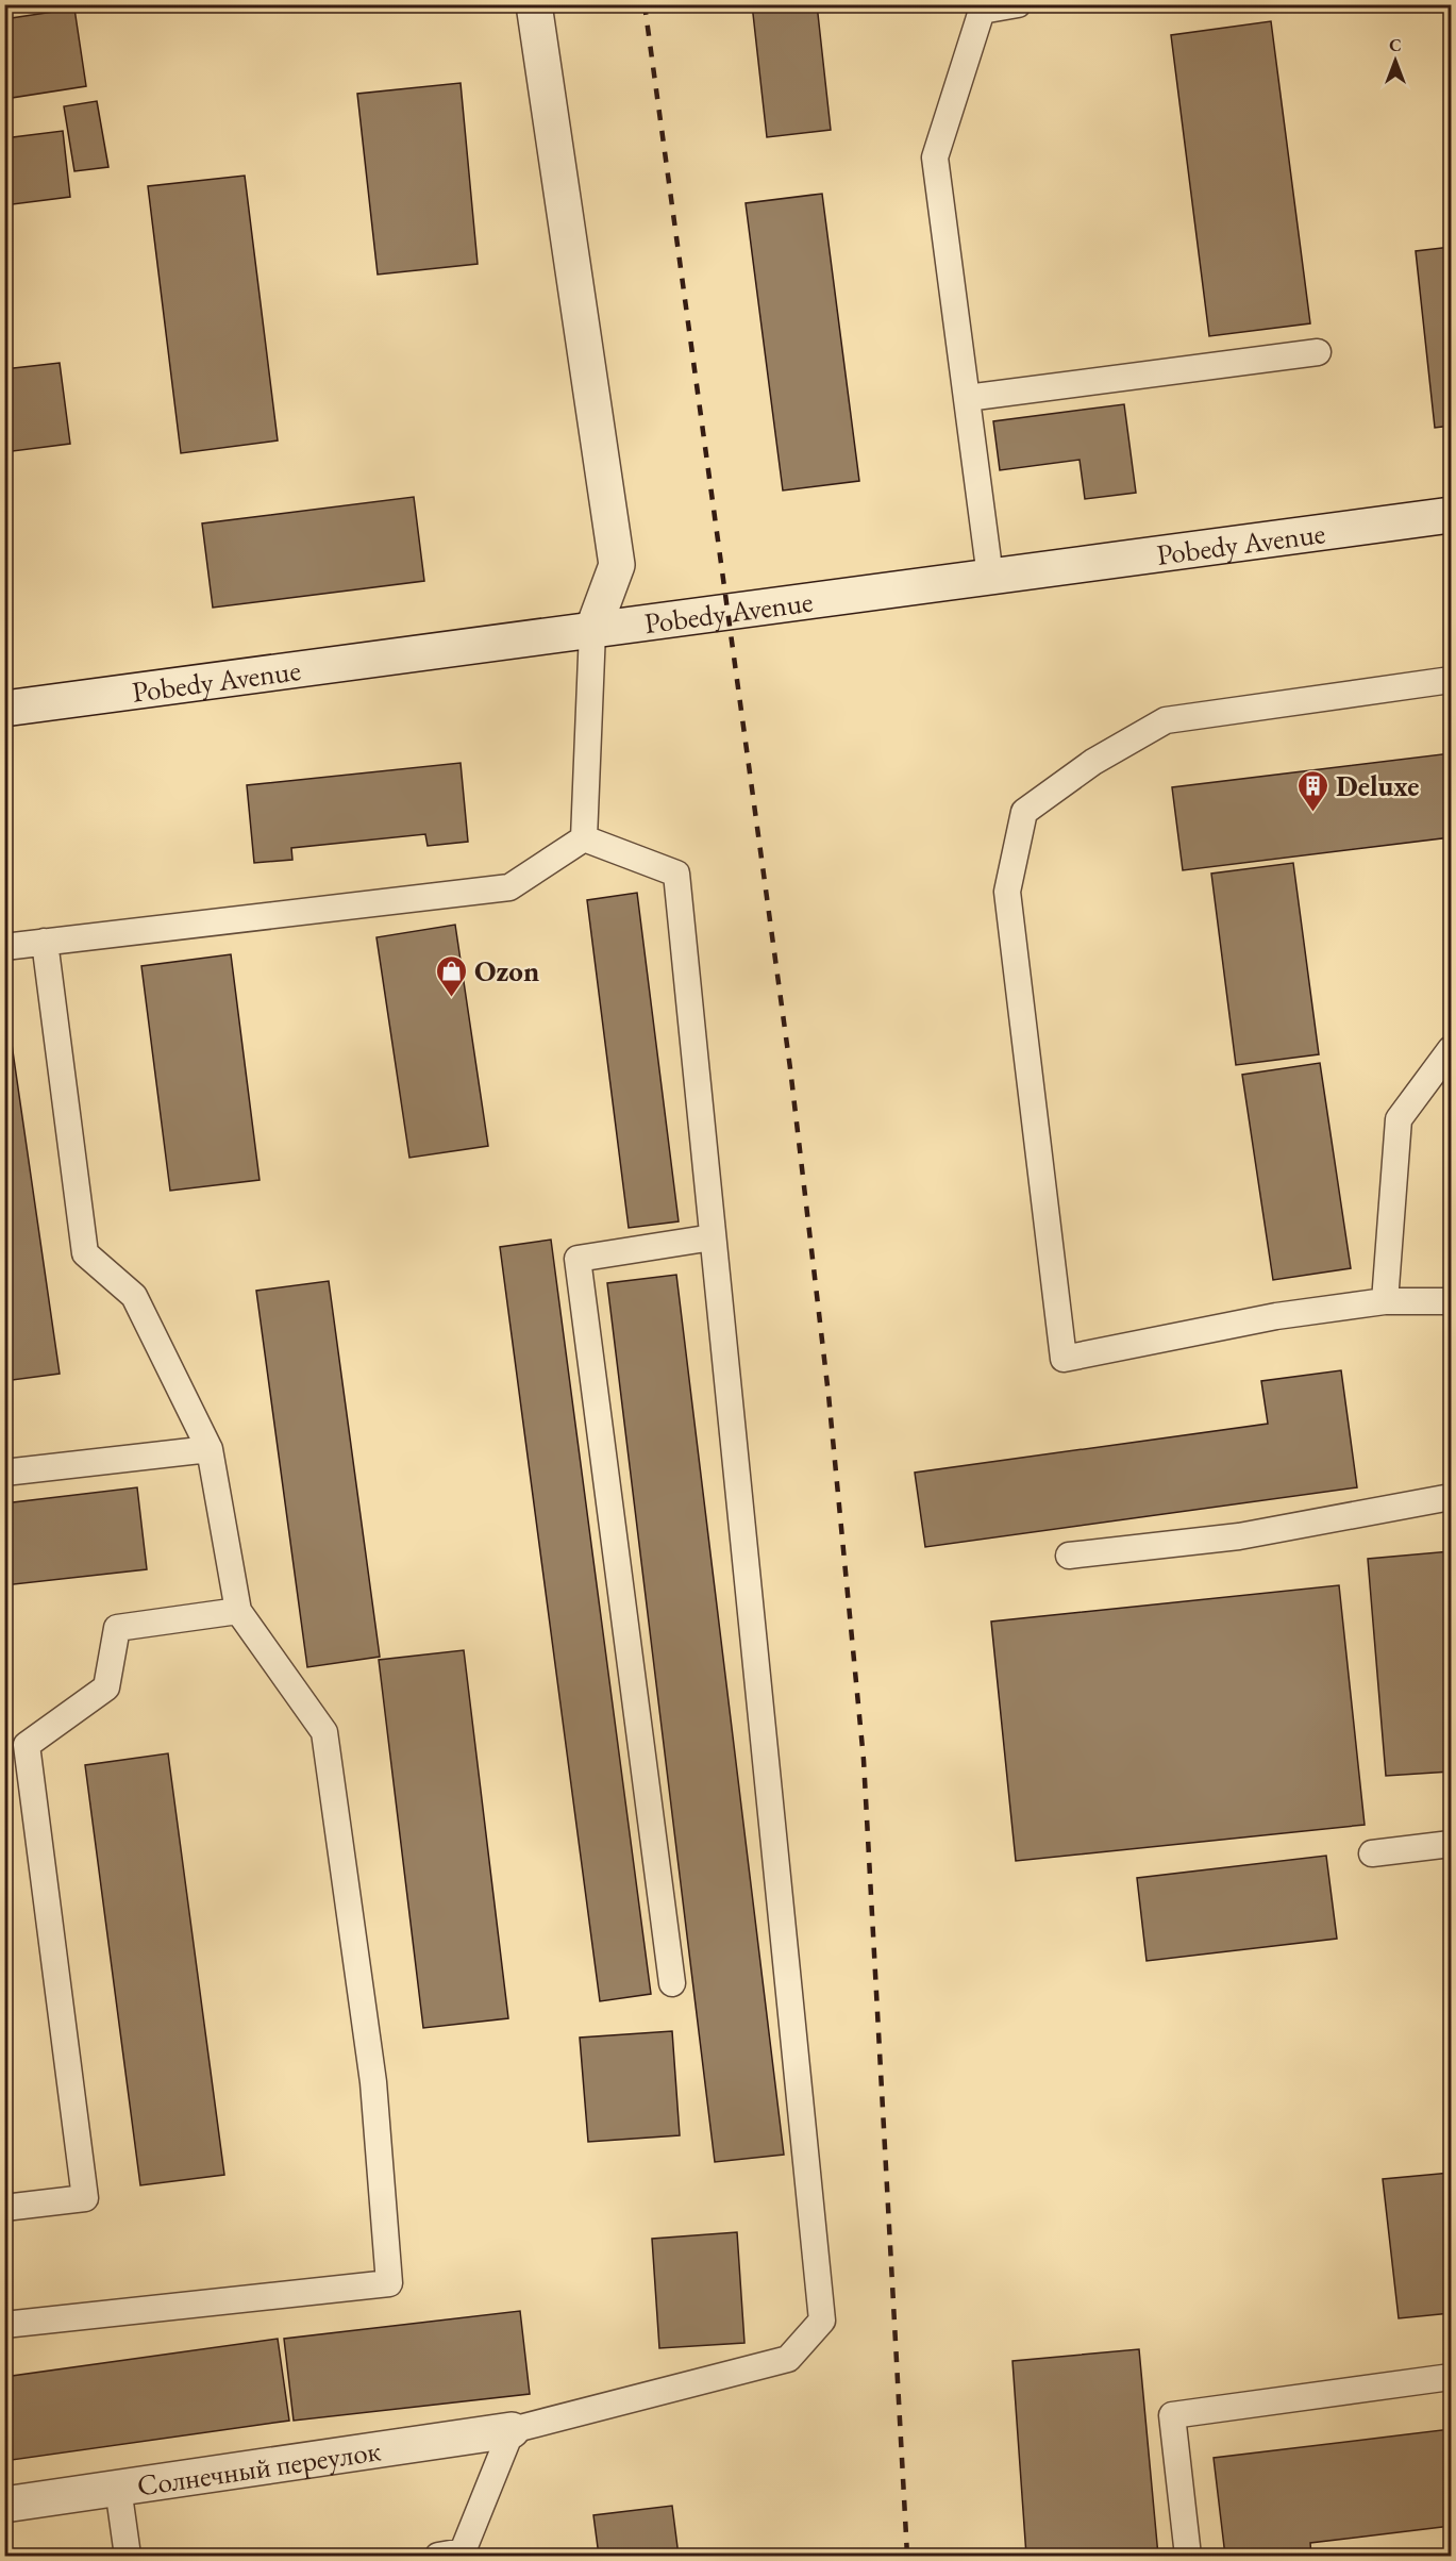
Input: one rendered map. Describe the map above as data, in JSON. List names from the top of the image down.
{
  "streets": {
    "main road": ["Pobedy Avenue", "Солнечный переулок"]
  },
  "places": {
    "building": ["Deluxe"],
    "shop": ["Ozon"]
  },
  "north": "top"
}
